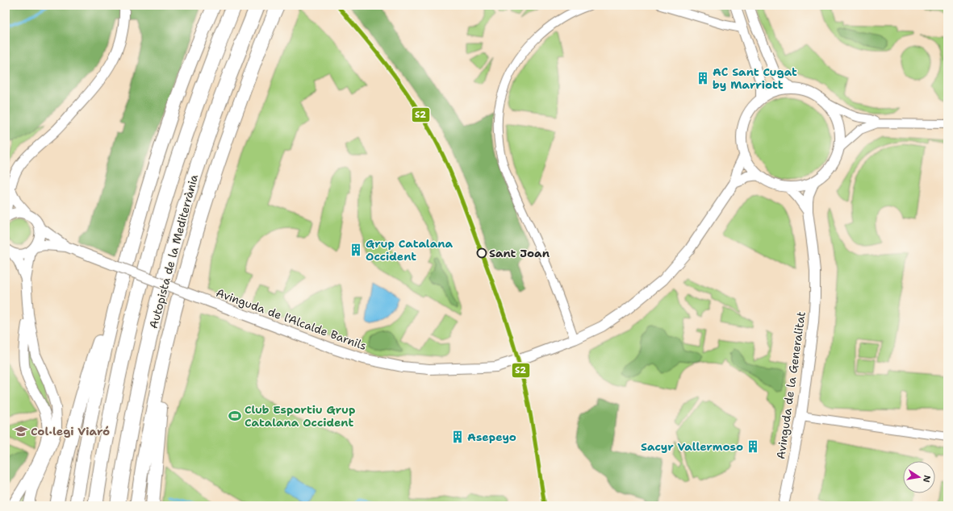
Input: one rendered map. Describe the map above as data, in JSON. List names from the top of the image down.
{
  "streets": {
    "highway": ["Autopista de la Mediterrània"],
    "street": ["Avinguda de l'Alcalde Barnils", "Avinguda de la Generalitat"]
  },
  "crossings": [
    ["Avinguda de l'Alcalde Barnils", "Avinguda de la Generalitat"]
  ],
  "places": {
    "building": [
      "AC Sant Cugat by Marriott",
      "Grup Catalana Occident",
      "Asepeyo",
      "Sacyr Vallermoso"
    ],
    "other": ["Sant Joan"],
    "sports": ["Club Esportiu Grup Catalana Occident"],
    "school or university": ["Col·legi Viaró"]
  },
  "lines": ["transit line S2"],
  "north": "right"
}
